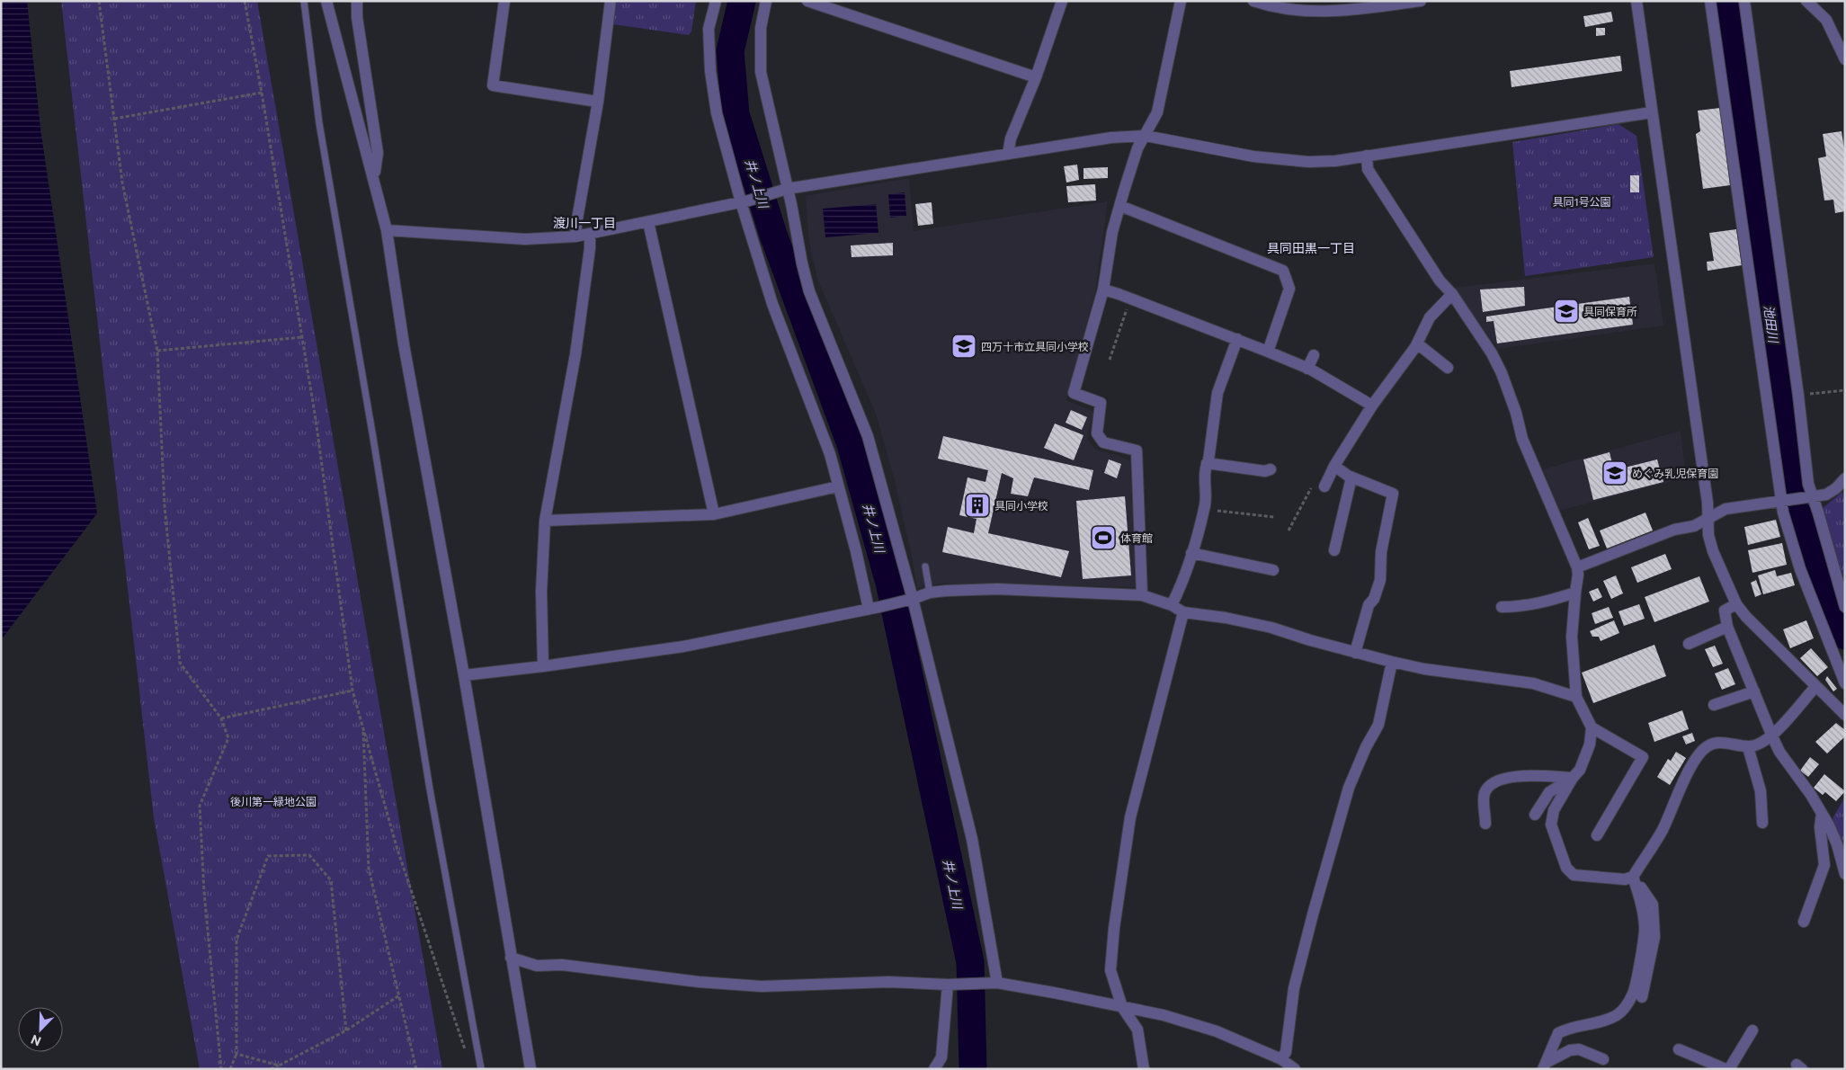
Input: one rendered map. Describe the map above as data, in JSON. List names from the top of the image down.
{
  "districts": ["渡川一丁目", "具同田黒一丁目"],
  "water": ["井ノ上川", "池田川"],
  "parks": ["具同1号公園", "後川第一緑地公園"],
  "places": {
    "school or university": ["具同保育所", "四万十市立具同小学校", "めぐみ乳児保育園"],
    "building": ["具同小学校"],
    "sports": ["体育館"]
  },
  "north": "bottom left"
}
